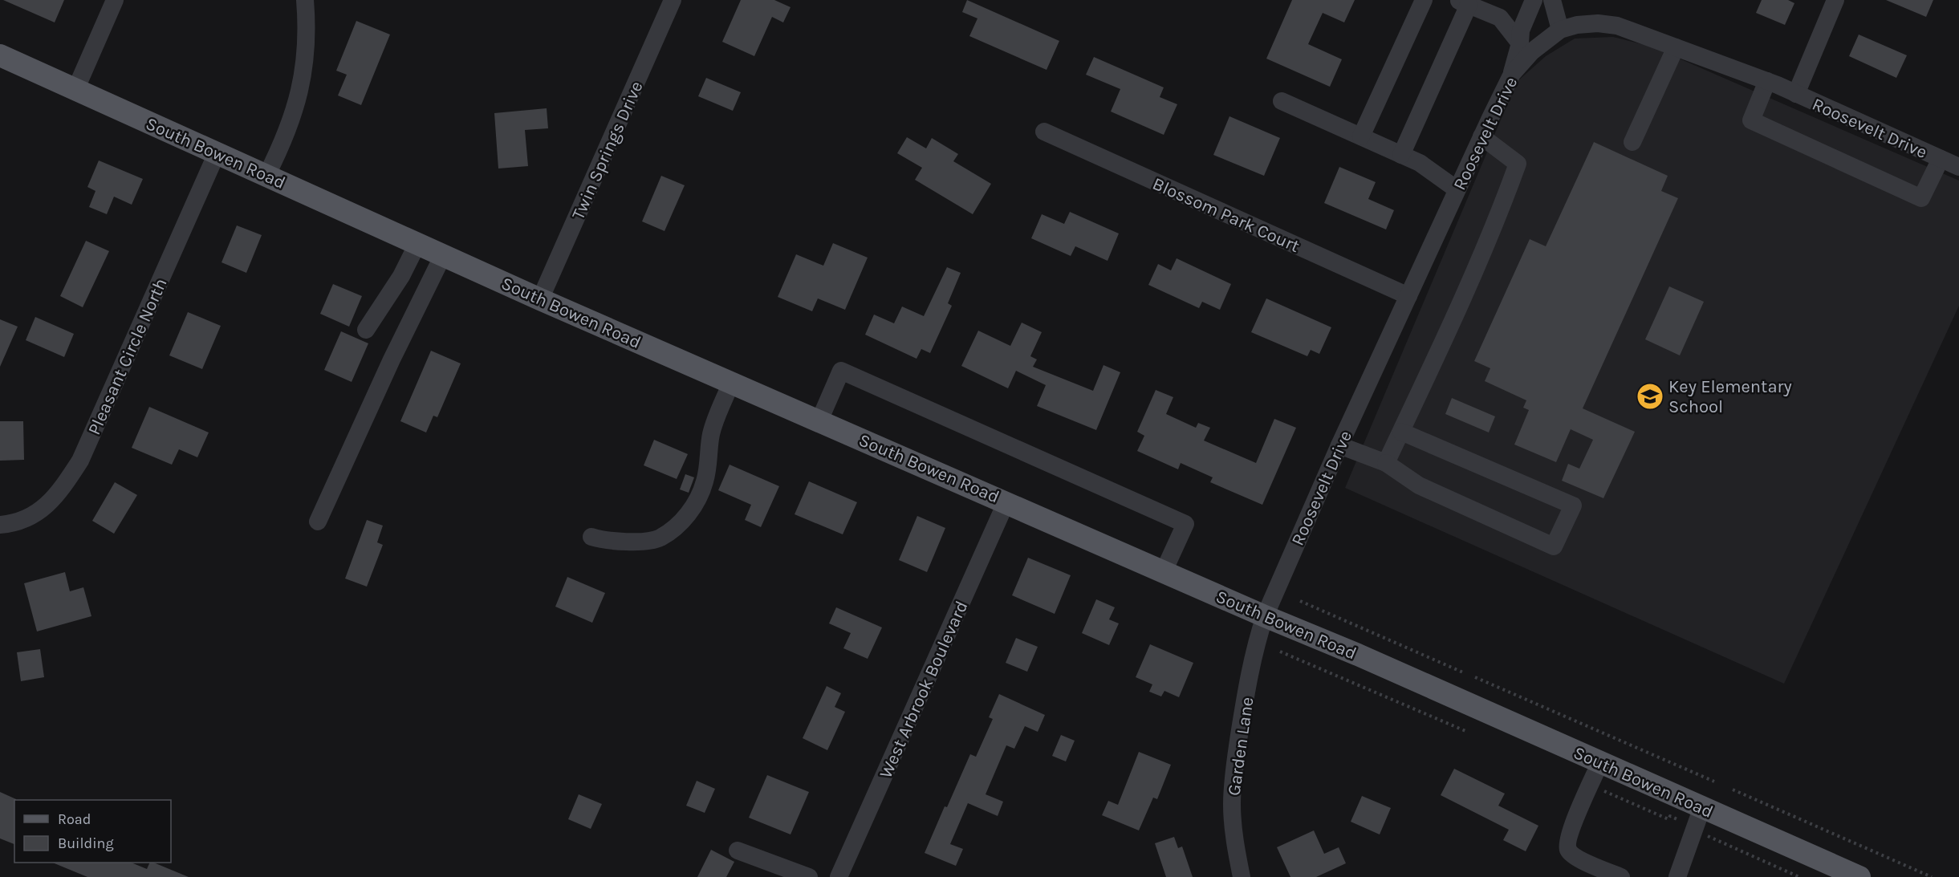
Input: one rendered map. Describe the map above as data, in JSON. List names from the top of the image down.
{
  "streets": {
    "main road": ["South Bowen Road"],
    "street": [
      "Roosevelt Drive",
      "Twin Springs Drive",
      "Blossom Park Court",
      "Pleasant Circle North",
      "West Arbrook Boulevard",
      "Garden Lane"
    ]
  },
  "crossings": [
    ["Roosevelt Drive", "South Bowen Road"],
    ["Roosevelt Drive", "Blossom Park Court"],
    ["Roosevelt Drive", "Garden Lane"],
    ["Twin Springs Drive", "South Bowen Road"],
    ["South Bowen Road", "Pleasant Circle North"],
    ["South Bowen Road", "West Arbrook Boulevard"],
    ["South Bowen Road", "Garden Lane"]
  ],
  "places": {
    "school or university": ["Key Elementary School"]
  },
  "legend": ["Road", "Building"]
}
